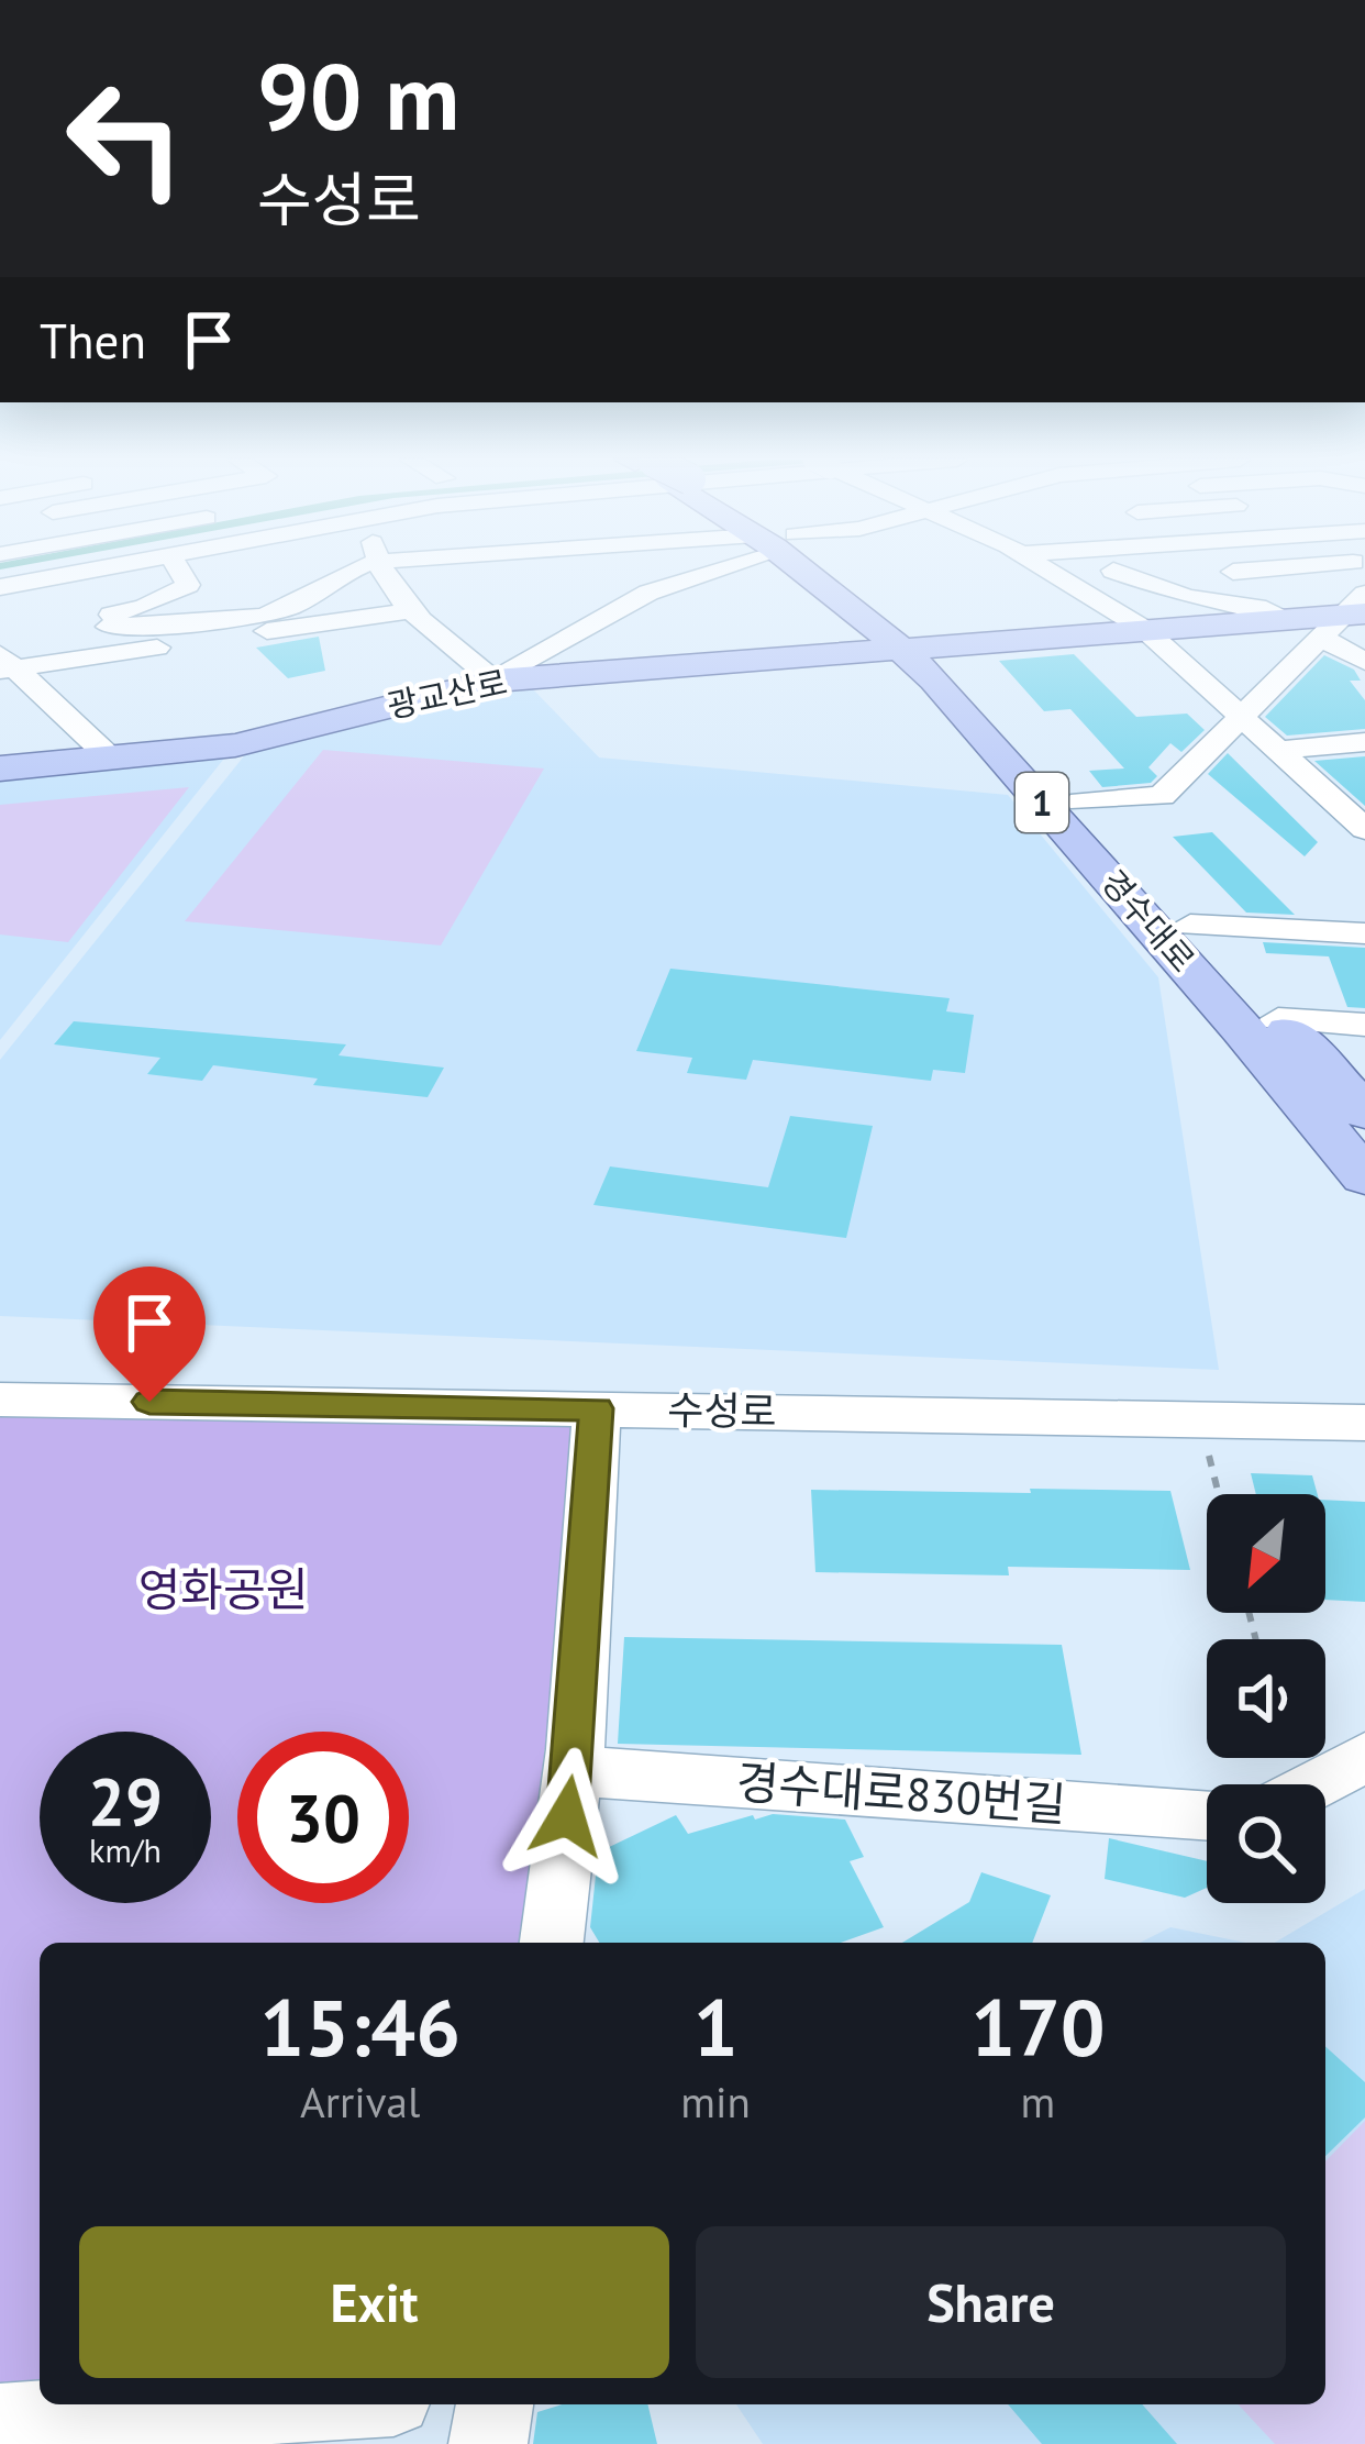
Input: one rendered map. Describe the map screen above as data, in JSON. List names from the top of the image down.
{
  "streets": {
    "main road": ["광교산로", "1", "경수대로"],
    "street": ["수성로", "경수대로830번길"]
  },
  "crossings": [
    ["광교산로", "경수대로"]
  ],
  "parks": ["영화공원"],
  "north": "bottom left",
  "page": {
    "turn": ["90 m", "수성로"],
    "then": "Then",
    "speed": "29 km/h",
    "limit": "30",
    "eta": [
      "15:46",
      "Arrival",
      "1",
      "min",
      "170",
      "m"
    ],
    "buttons": ["Exit", "Share"]
  }
}
